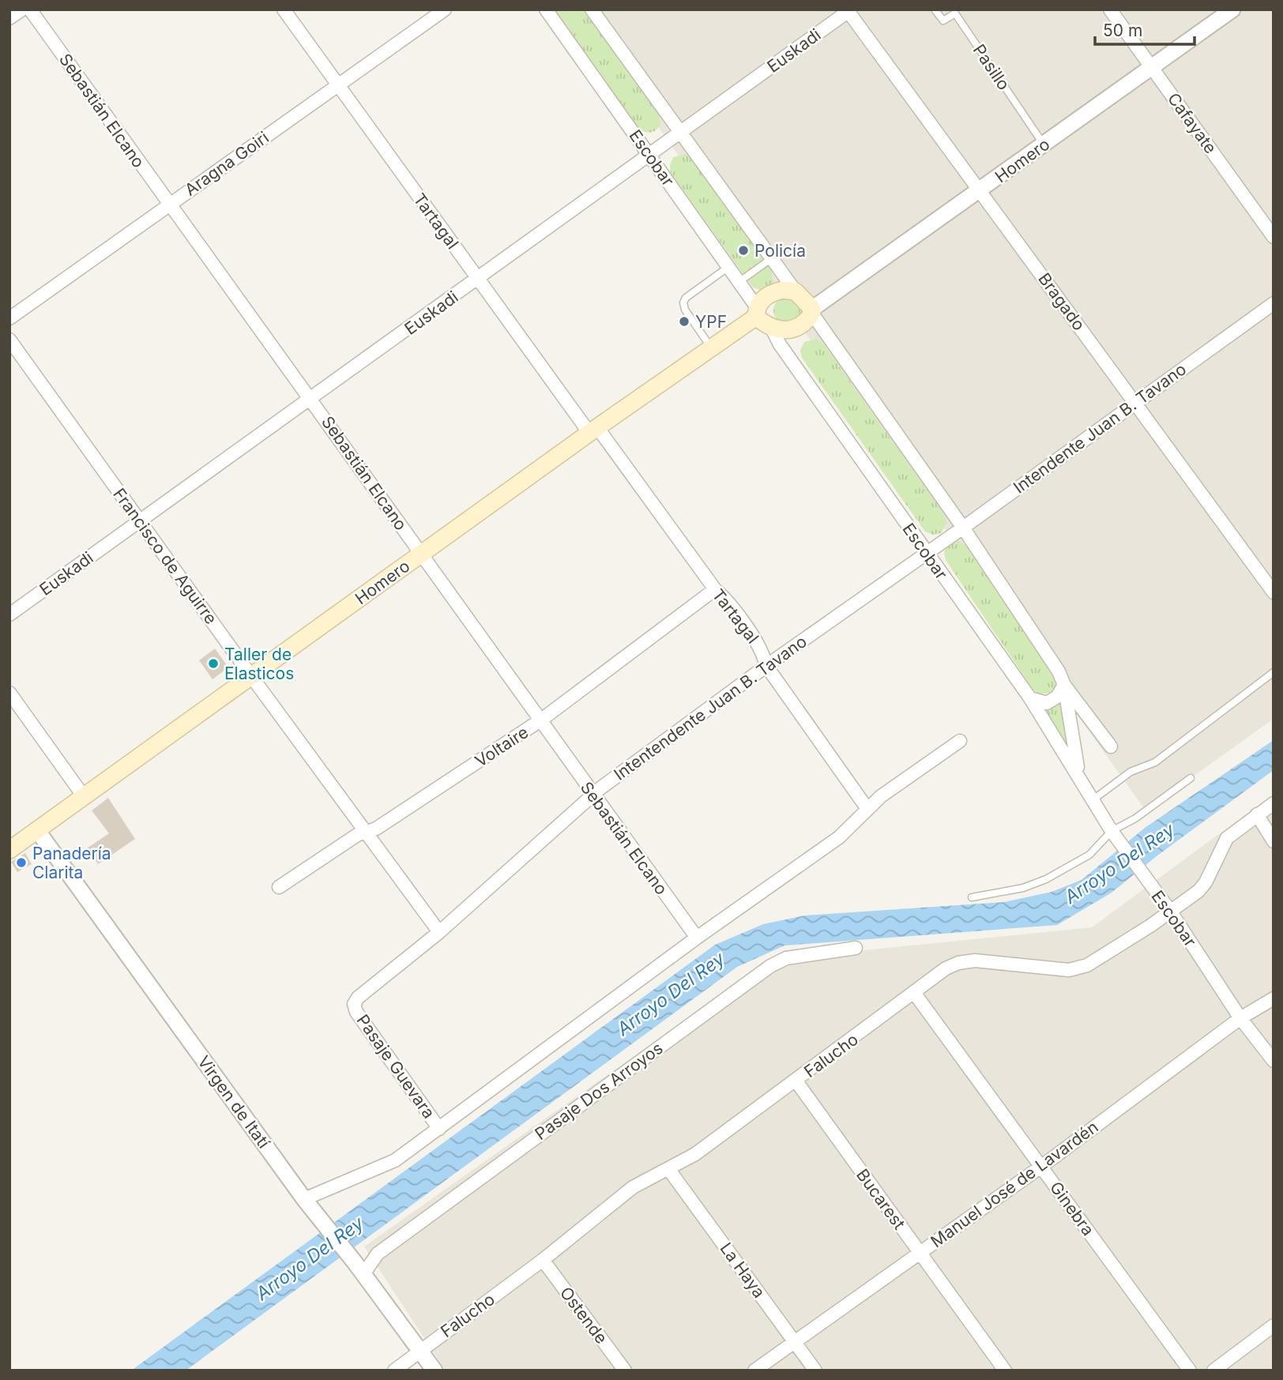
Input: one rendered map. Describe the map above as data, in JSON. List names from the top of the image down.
{
  "streets": {
    "main road": ["Homero"],
    "street": [
      "Euskadi",
      "Sebastián Elcano",
      "Cafayate",
      "Escobar",
      "Aragna Goiri",
      "Tartagal",
      "Bragado",
      "Intendente Juan B. Tavano",
      "Francisco de Aguirre",
      "Intentendente Juan B. Tavano",
      "Voltaire",
      "Falucho",
      "Pasaje Guevara",
      "Pasaje Dos Arroyos",
      "Virgen de Itatí",
      "Manuel José de Lavardén",
      "Bucarest",
      "Ginebra",
      "La Haya",
      "Ostende"
    ],
    "lane": ["Pasillo"]
  },
  "crossings": [
    ["Euskadi", "Sebastián Elcano"],
    ["Euskadi", "Escobar"],
    ["Euskadi", "Tartagal"],
    ["Euskadi", "Bragado"],
    ["Euskadi", "Francisco de Aguirre"],
    ["Pasillo", "Homero"],
    ["Sebastián Elcano", "Homero"],
    ["Sebastián Elcano", "Aragna Goiri"],
    ["Sebastián Elcano", "Intentendente Juan B. Tavano"],
    ["Sebastián Elcano", "Voltaire"],
    ["Cafayate", "Homero"],
    ["Escobar", "Homero"],
    ["Escobar", "Intendente Juan B. Tavano"],
    ["Escobar", "Intentendente Juan B. Tavano"],
    ["Escobar", "Falucho"],
    ["Escobar", "Manuel José de Lavardén"],
    ["Homero", "Tartagal"],
    ["Homero", "Bragado"],
    ["Homero", "Francisco de Aguirre"],
    ["Homero", "Virgen de Itatí"],
    ["Aragna Goiri", "Tartagal"],
    ["Tartagal", "Intentendente Juan B. Tavano"],
    ["Tartagal", "Voltaire"],
    ["Bragado", "Intendente Juan B. Tavano"],
    ["Intendente Juan B. Tavano", "Intentendente Juan B. Tavano"],
    ["Francisco de Aguirre", "Intentendente Juan B. Tavano"],
    ["Francisco de Aguirre", "Voltaire"],
    ["Intentendente Juan B. Tavano", "Pasaje Guevara"],
    ["Falucho", "Virgen de Itatí"],
    ["Falucho", "Bucarest"],
    ["Falucho", "Ginebra"],
    ["Falucho", "La Haya"],
    ["Falucho", "Ostende"],
    ["Pasaje Dos Arroyos", "Virgen de Itatí"],
    ["Manuel José de Lavardén", "Bucarest"],
    ["Manuel José de Lavardén", "Ginebra"],
    ["Manuel José de Lavardén", "La Haya"]
  ],
  "water": ["Arroyo Del Rey"],
  "places": [
    "Policía",
    "YPF",
    "Taller de Elasticos",
    "Panadería Clarita"
  ],
  "scale_bar": "50 m"
}
